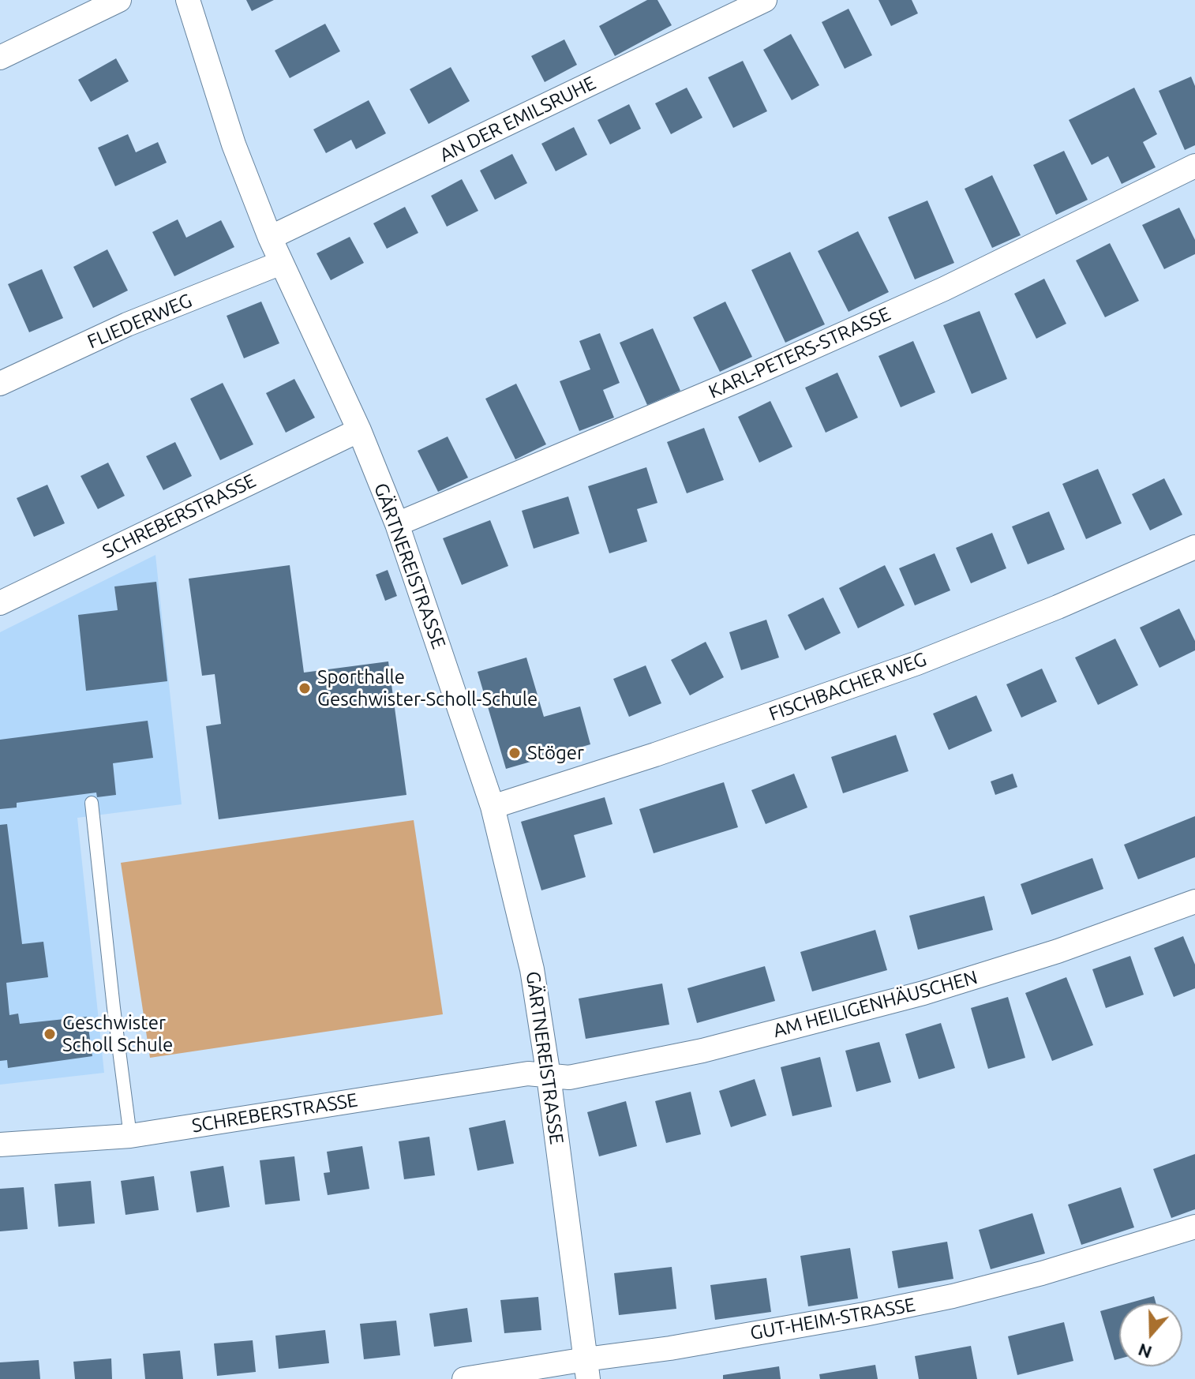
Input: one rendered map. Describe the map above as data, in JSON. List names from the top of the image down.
{
  "streets": {
    "street": [
      "AN DER EMILSRUHE",
      "FLIEDERWEG",
      "KARL-PETERS-STRASSE",
      "SCHREBERSTRASSE",
      "GÄRTNEREISTRASSE",
      "FISCHBACHER WEG",
      "AM HEILIGENHÄUSCHEN",
      "GUT-HEIM-STRASSE"
    ]
  },
  "crossings": [
    ["AN DER EMILSRUHE", "GÄRTNEREISTRASSE"],
    ["FLIEDERWEG", "GÄRTNEREISTRASSE"],
    ["KARL-PETERS-STRASSE", "GÄRTNEREISTRASSE"],
    ["SCHREBERSTRASSE", "GÄRTNEREISTRASSE"],
    ["SCHREBERSTRASSE", "AM HEILIGENHÄUSCHEN"],
    ["GÄRTNEREISTRASSE", "FISCHBACHER WEG"],
    ["GÄRTNEREISTRASSE", "AM HEILIGENHÄUSCHEN"],
    ["GÄRTNEREISTRASSE", "GUT-HEIM-STRASSE"]
  ],
  "places": ["Sporthalle Geschwister-Scholl-Schule", "Stöger", "Geschwister Scholl Schule"],
  "north": "bottom"
}
